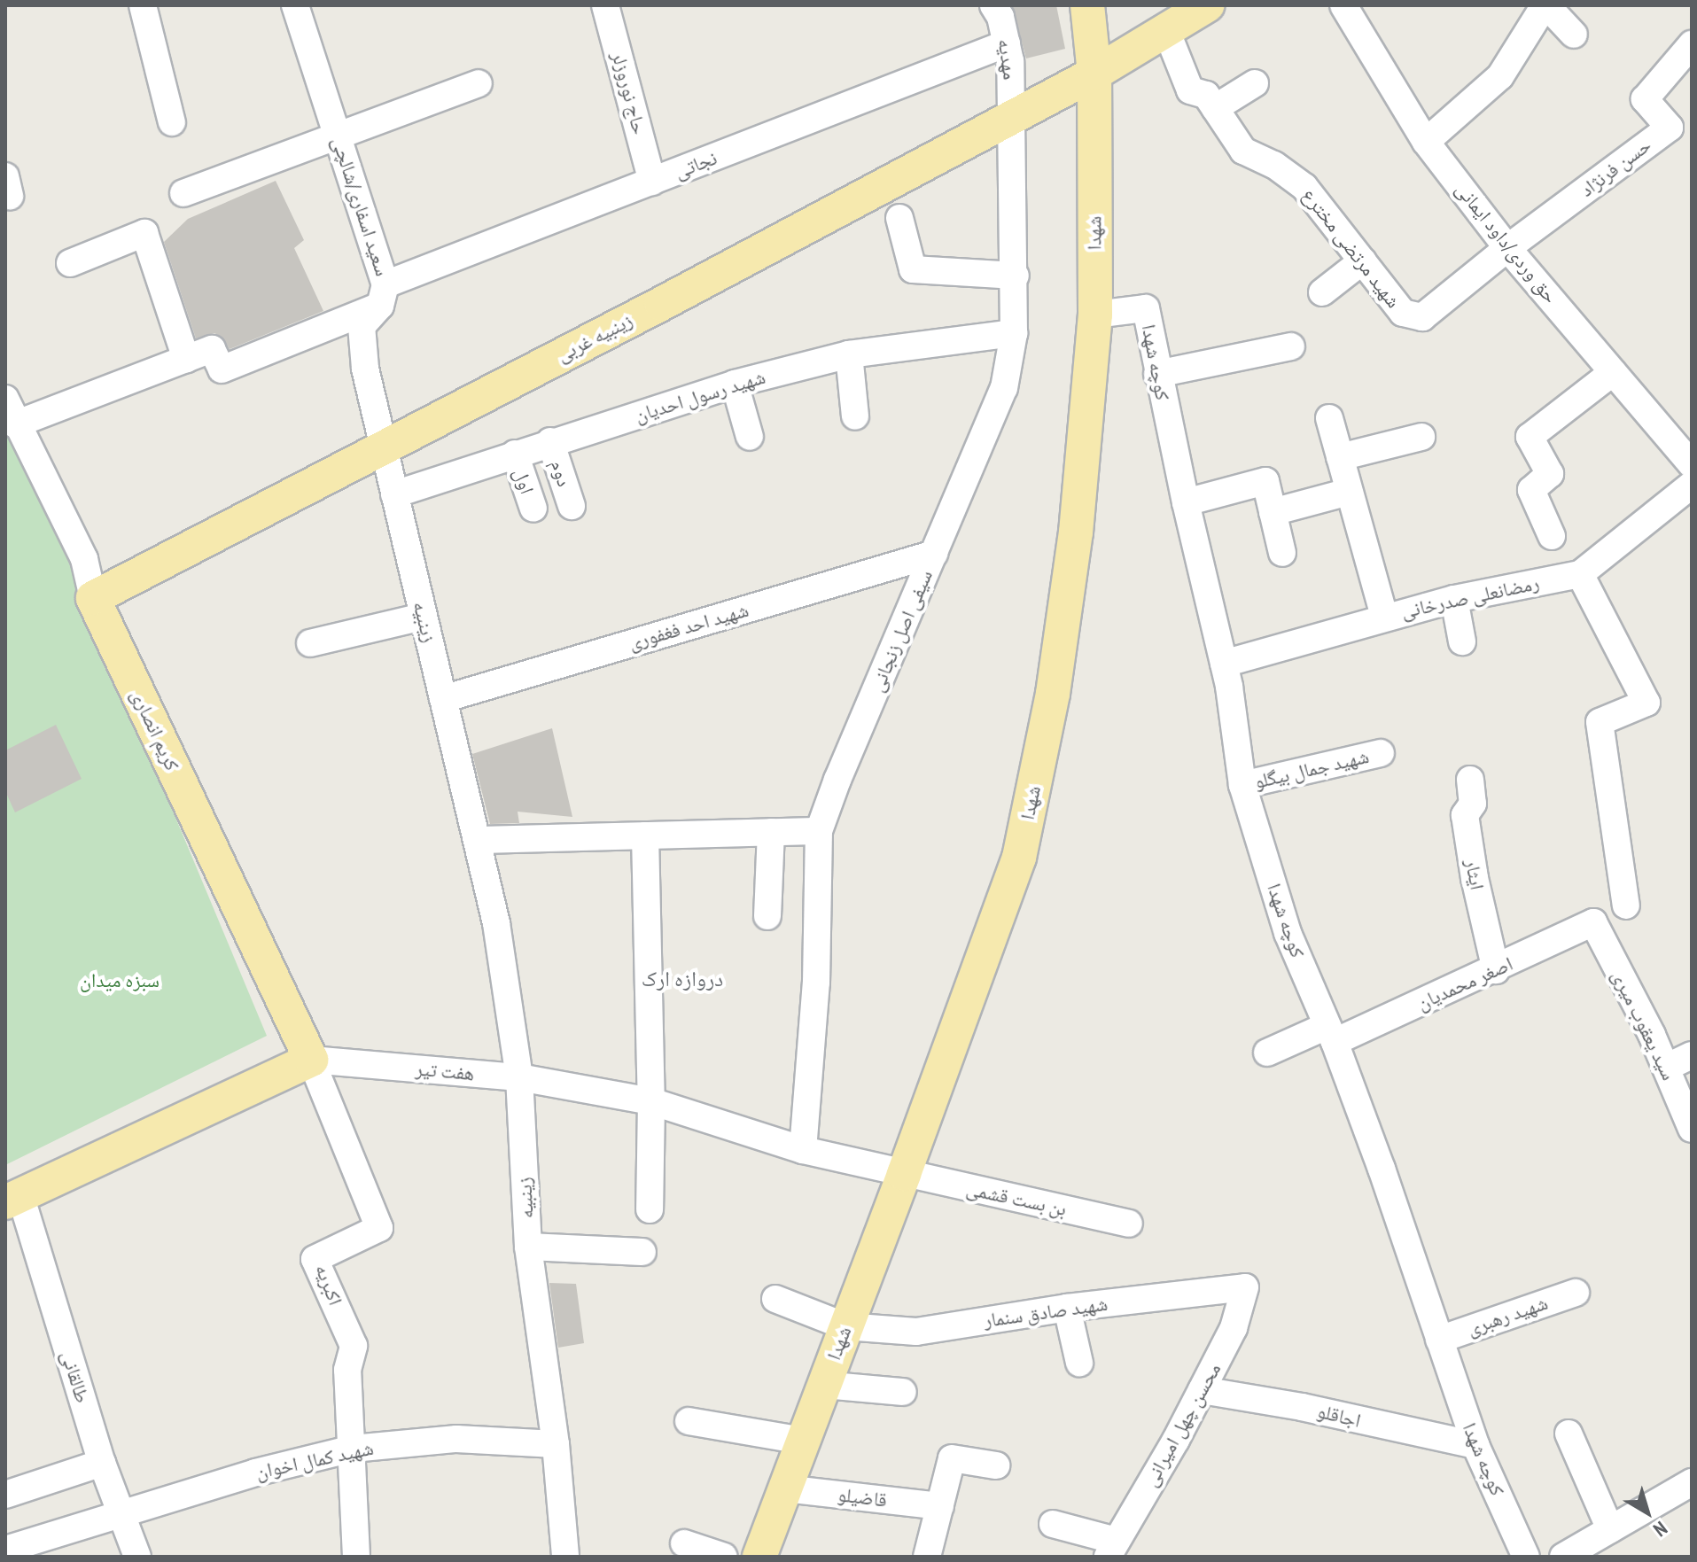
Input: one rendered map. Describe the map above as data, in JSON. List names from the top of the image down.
{
  "streets": {
    "main road": [
      "شهدا",
      "زینبیه غربی",
      "کریم انصاری",
      "هفت تیر"
    ],
    "street": [
      "مهدیه",
      "حاج نوروزلر",
      "نجاتی",
      "حسن فرنژاد",
      "سعید اسفاری/شالچی",
      "حق وردی/داود ایمانی",
      "شهید مرتضی مخترع",
      "کوچه شهدا",
      "شهید رسول احدیان",
      "دوم",
      "اول",
      "رمضانعلی صدرخانی",
      "زینبیه",
      "شهید احد فغفوری",
      "سیفی اصل زنجانی",
      "شهید جمال بیگلو",
      "ایثار",
      "اصغر محمدیان",
      "سید یعقوب میری",
      "بن بست قشمی",
      "اکبریه",
      "شهید صادق سنمار",
      "شهید رهبری",
      "طالقانی",
      "اجاقلو",
      "محسن چهل امیرانی",
      "شهید کمال اخوان",
      "قاضیلو"
    ]
  },
  "crossings": [
    ["مهدیه", "نجاتی"],
    ["مهدیه", "زینبیه غربی"],
    ["مهدیه", "سیفی اصل زنجانی"],
    ["حاج نوروزلر", "نجاتی"],
    ["نجاتی", "سعید اسفاری/شالچی"],
    ["حسن فرنژاد", "حق وردی/داود ایمانی"],
    ["حسن فرنژاد", "شهید مرتضی مخترع"],
    ["سعید اسفاری/شالچی", "زینبیه غربی"],
    ["سعید اسفاری/شالچی", "زینبیه"],
    ["شهدا", "زینبیه غربی"],
    ["شهدا", "کوچه شهدا"],
    ["شهدا", "هفت تیر"],
    ["شهدا", "بن بست قشمی"],
    ["شهدا", "شهید صادق سنمار"],
    ["شهدا", "قاضیلو"],
    ["حق وردی/داود ایمانی", "شهید مرتضی مخترع"],
    ["شهید مرتضی مخترع", "زینبیه غربی"],
    ["زینبیه غربی", "زینبیه"],
    ["زینبیه غربی", "سیفی اصل زنجانی"],
    ["زینبیه غربی", "کریم انصاری"],
    ["کوچه شهدا", "رمضانعلی صدرخانی"],
    ["کوچه شهدا", "شهید جمال بیگلو"],
    ["کوچه شهدا", "اصغر محمدیان"],
    ["کوچه شهدا", "شهید رهبری"],
    ["کوچه شهدا", "اجاقلو"],
    ["شهید رسول احدیان", "دوم"],
    ["شهید رسول احدیان", "اول"],
    ["شهید رسول احدیان", "زینبیه"],
    ["شهید رسول احدیان", "سیفی اصل زنجانی"],
    ["زینبیه", "شهید احد فغفوری"],
    ["زینبیه", "هفت تیر"],
    ["زینبیه", "شهید کمال اخوان"],
    ["شهید احد فغفوری", "سیفی اصل زنجانی"],
    ["سیفی اصل زنجانی", "هفت تیر"],
    ["کریم انصاری", "هفت تیر"],
    ["کریم انصاری", "اکبریه"],
    ["ایثار", "اصغر محمدیان"],
    ["اصغر محمدیان", "سید یعقوب میری"],
    ["هفت تیر", "بن بست قشمی"],
    ["هفت تیر", "اکبریه"],
    ["هفت تیر", "طالقانی"],
    ["اکبریه", "شهید کمال اخوان"],
    ["شهید صادق سنمار", "محسن چهل امیرانی"],
    ["طالقانی", "شهید کمال اخوان"],
    ["اجاقلو", "محسن چهل امیرانی"]
  ],
  "districts": ["دروازه ارک"],
  "parks": ["سبزه میدان"],
  "north": "bottom right"
}
